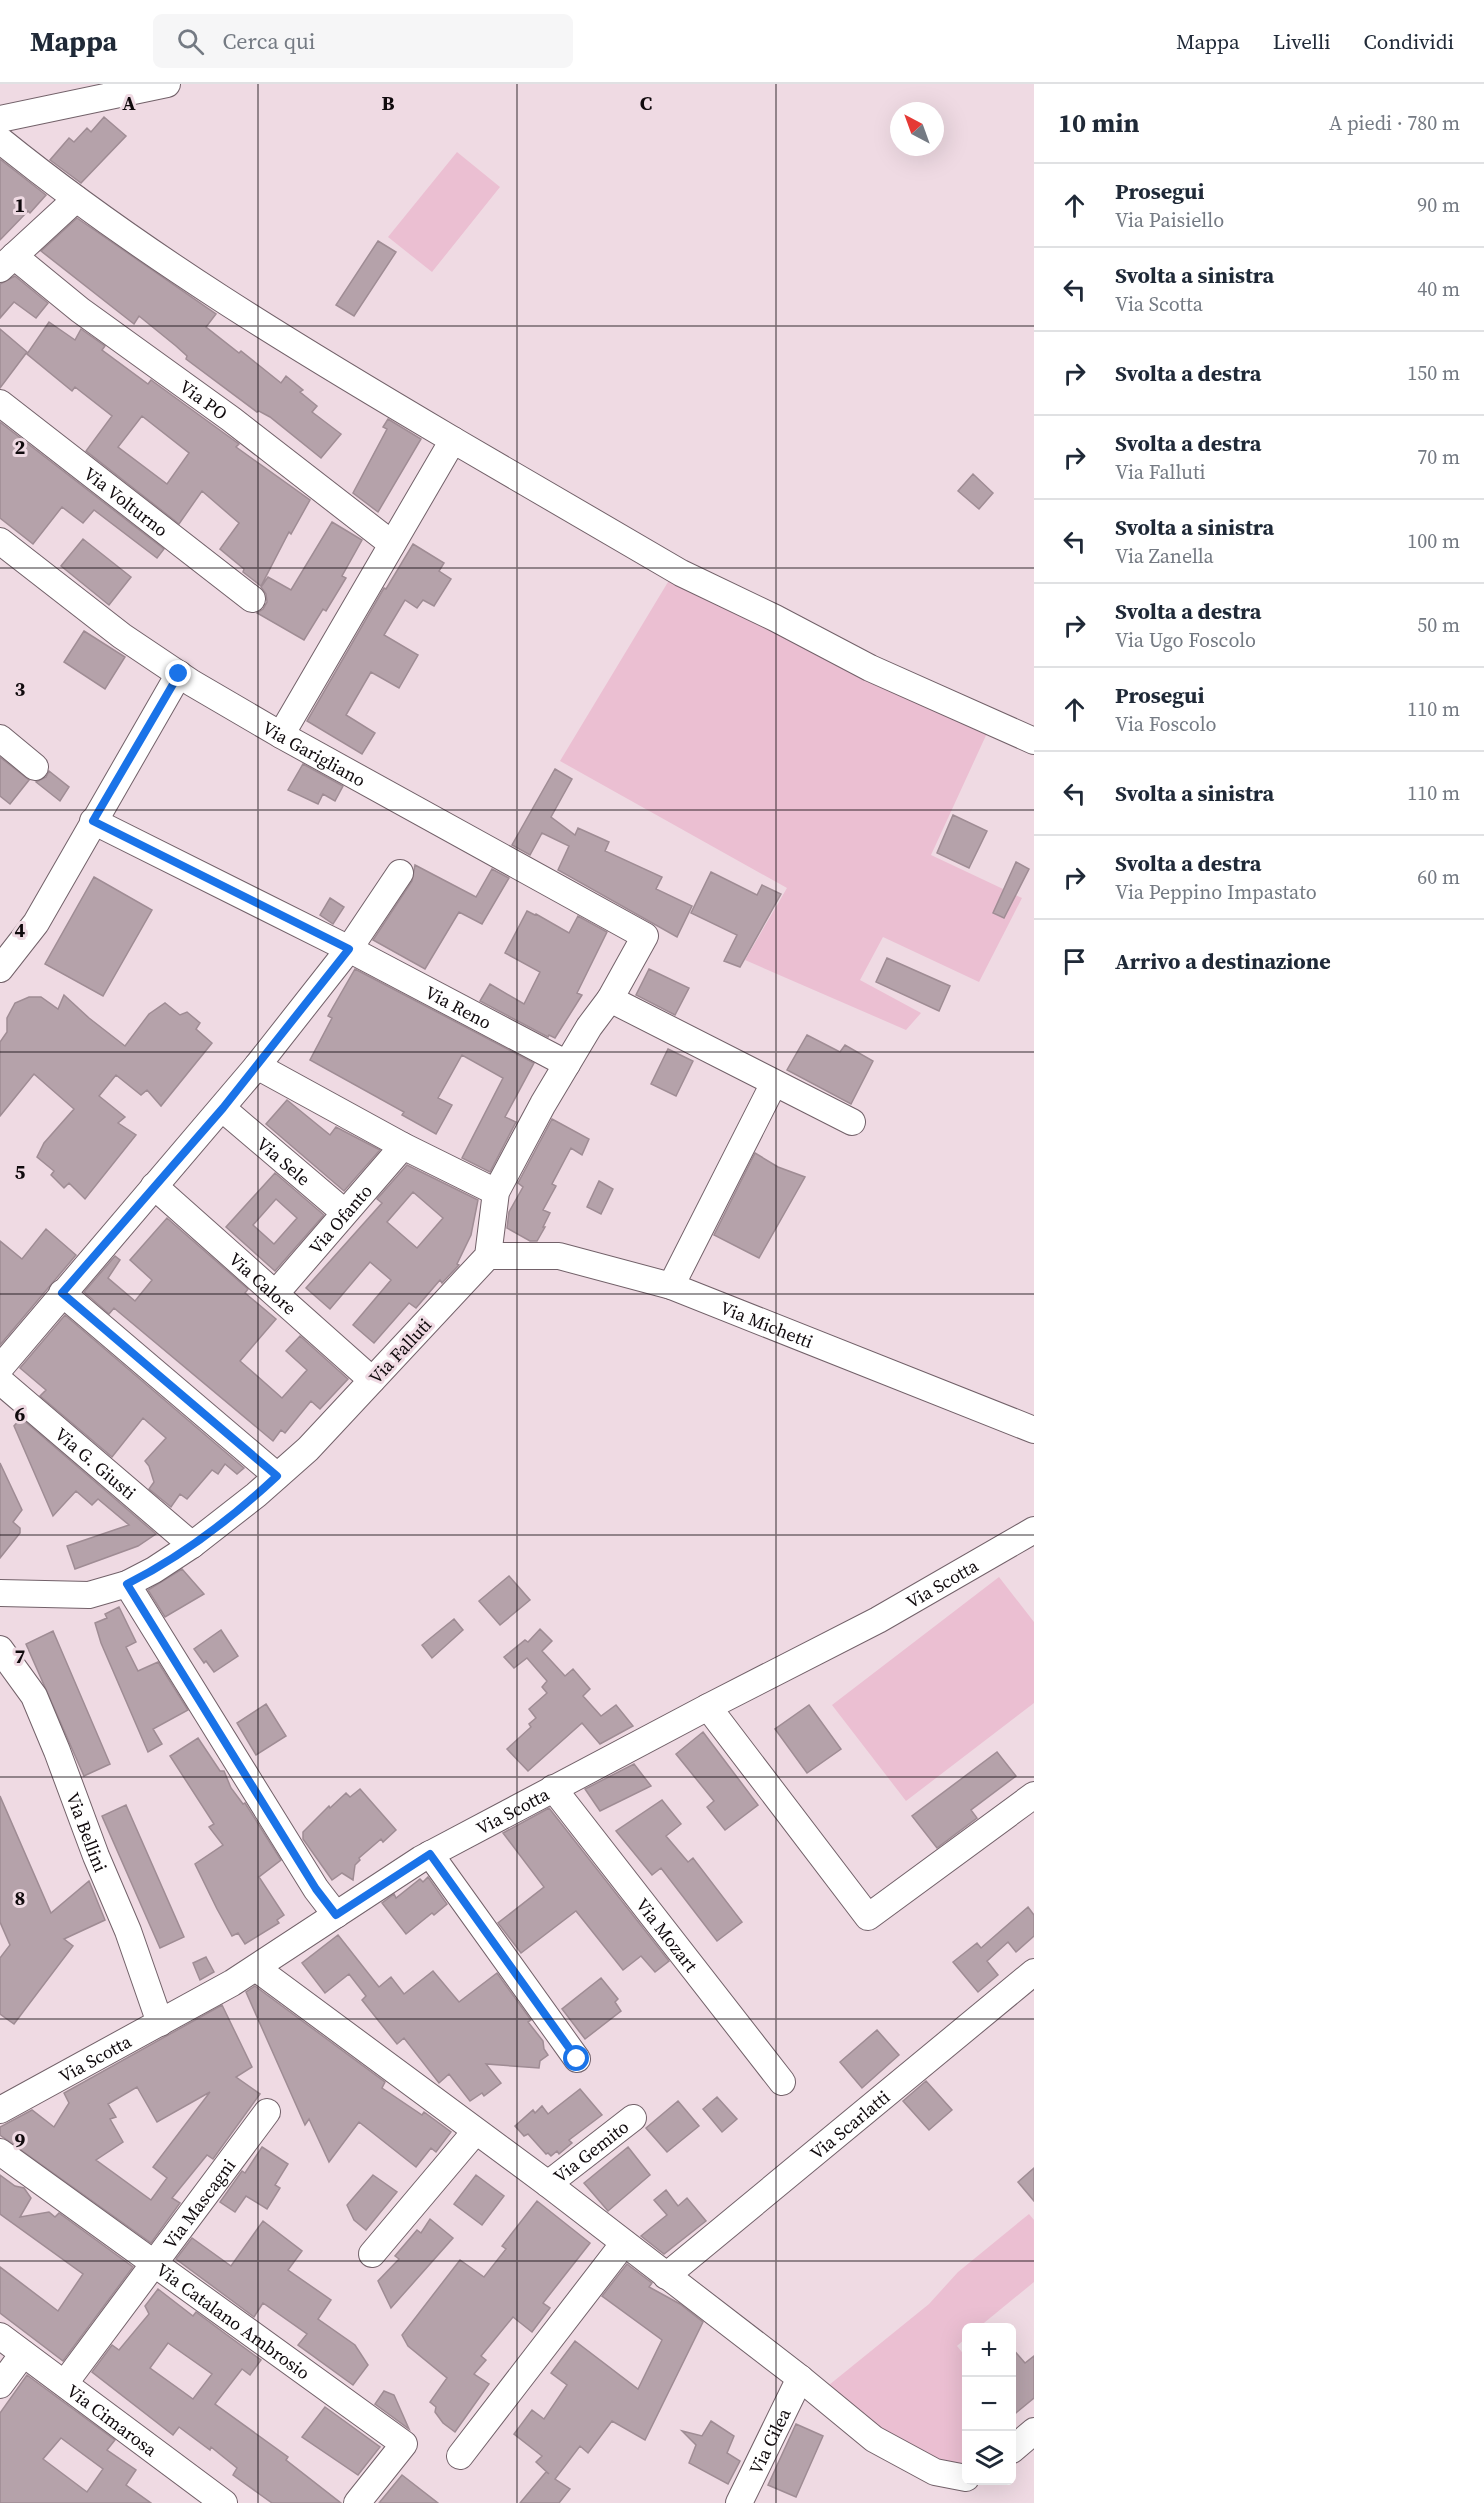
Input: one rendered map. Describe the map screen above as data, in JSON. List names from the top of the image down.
{
  "streets": {
    "street": [
      "Via PO",
      "Via Volturno",
      "Via Garigliano",
      "Via Reno",
      "Via Sele",
      "Via Ofanto",
      "Via Calore",
      "Via Michetti",
      "Via Falluti",
      "Via G. Giusti",
      "Via Scotta",
      "Via Bellini",
      "Via Mozart",
      "Via Scarlatti",
      "Via Gemito",
      "Via Mascagni",
      "Via Catalano Ambrosio",
      "Via Cimarosa",
      "Via Cilea"
    ]
  },
  "crossings": [
    ["Via Sele", "Via Ofanto"],
    ["Via Ofanto", "Via Calore"],
    ["Via Calore", "Via Falluti"],
    ["Via Michetti", "Via Falluti"],
    ["Via Falluti", "Via G. Giusti"],
    ["Via Scotta", "Via Bellini"],
    ["Via Scotta", "Via Mozart"],
    ["Via Mascagni", "Via Catalano Ambrosio"],
    ["Via Mascagni", "Via Cimarosa"]
  ],
  "north": "top left",
  "page": {
    "header": "Mappa",
    "search": "Cerca qui",
    "nav": ["Mappa", "Livelli", "Condividi"],
    "heading": ["10 min", "A piedi · 780 m"],
    "list": [
      ["Prosegui", "Via Paisiello", "90 m"],
      ["Svolta a sinistra", "Via Scotta", "40 m"],
      ["Svolta a destra", "150 m"],
      ["Svolta a destra", "Via Falluti", "70 m"],
      ["Svolta a sinistra", "Via Zanella", "100 m"],
      ["Svolta a destra", "Via Ugo Foscolo", "50 m"],
      ["Prosegui", "Via Foscolo", "110 m"],
      ["Svolta a sinistra", "110 m"],
      ["Svolta a destra", "Via Peppino Impastato", "60 m"],
      "Arrivo a destinazione"
    ],
    "map_buttons": ["+", "−"]
  },
  "grid": {
    "columns": ["A", "B", "C"],
    "rows": [
      "1",
      "2",
      "3",
      "4",
      "5",
      "6",
      "7",
      "8",
      "9"
    ]
  }
}
